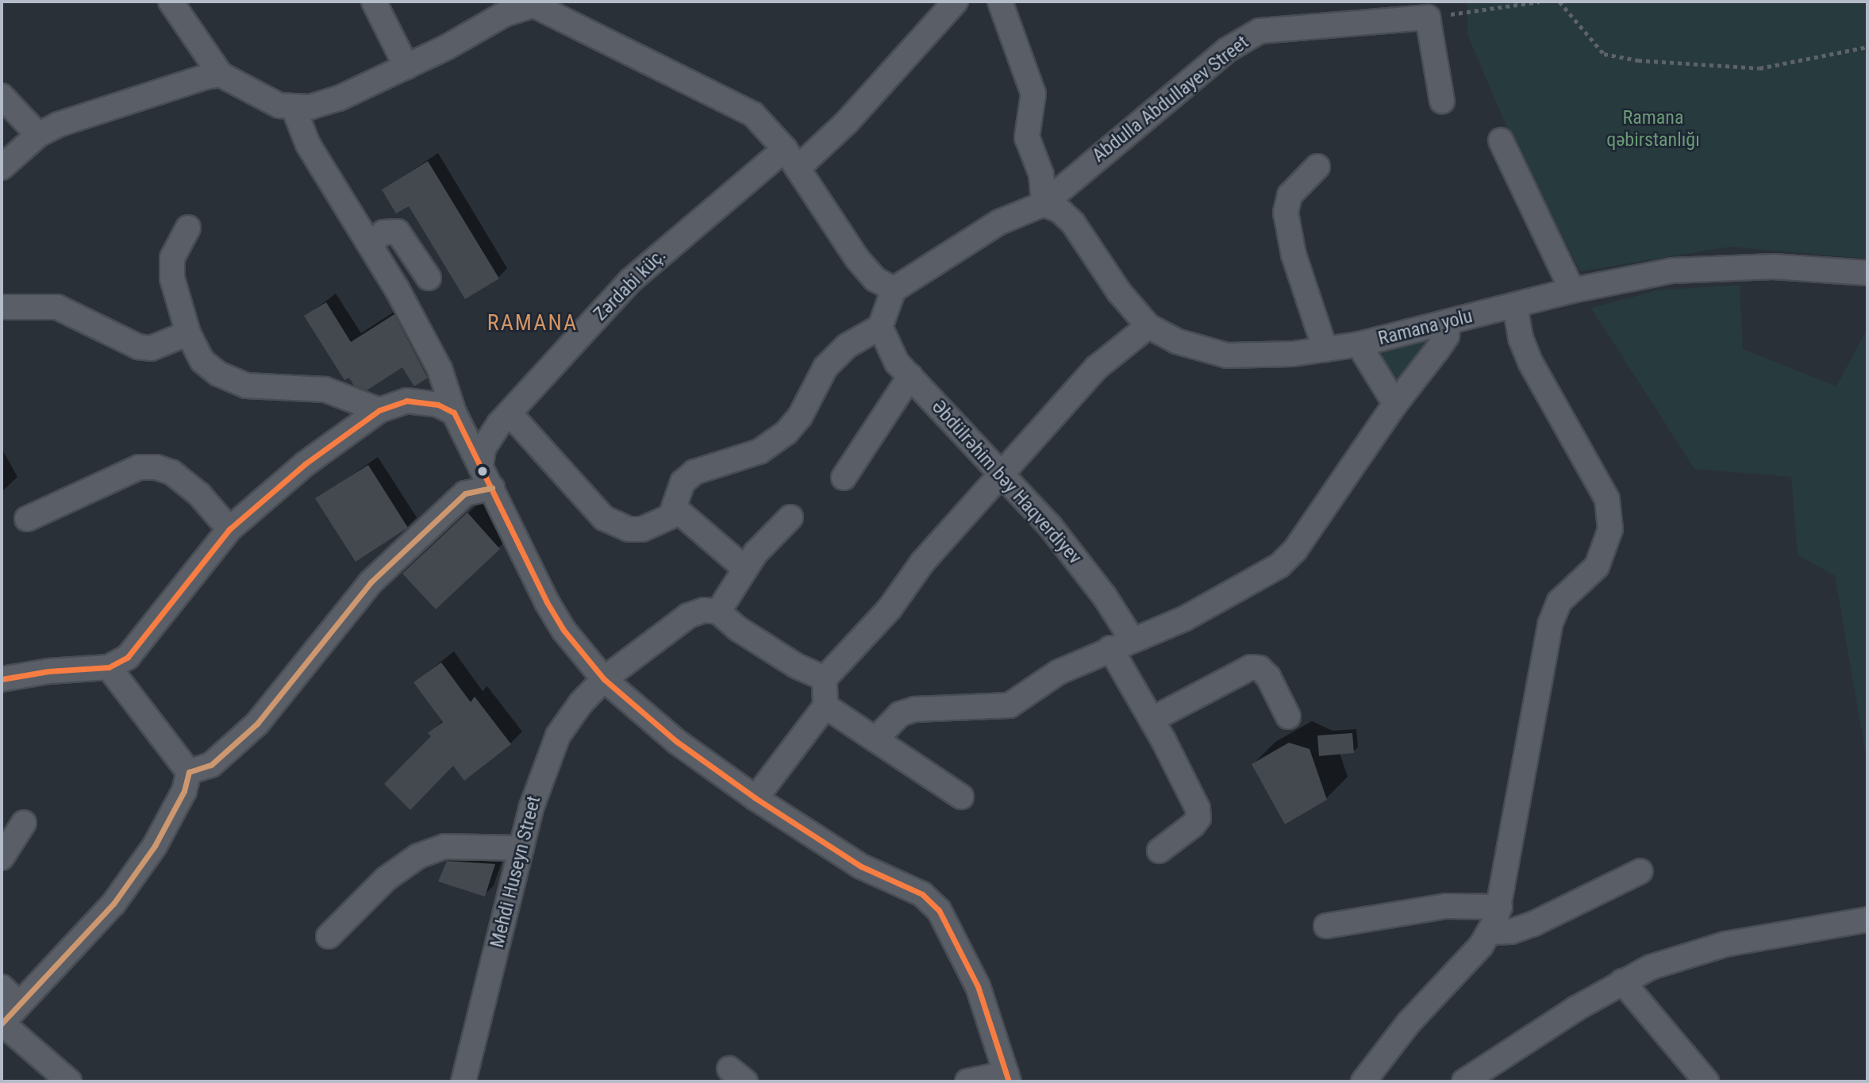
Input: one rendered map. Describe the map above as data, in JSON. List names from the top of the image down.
{
  "streets": {
    "street": [
      "Abdulla Abdullayev Street",
      "Zərdabi küç.",
      "Ramana yolu",
      "Əbdülrəhim bəy Haqverdiyev",
      "Mehdi Huseyn Street"
    ]
  },
  "crossings": [
    ["Abdulla Abdullayev Street", "Ramana yolu"]
  ],
  "districts": ["RAMANA"],
  "parks": ["Ramana qəbirstanlığı"]
}
